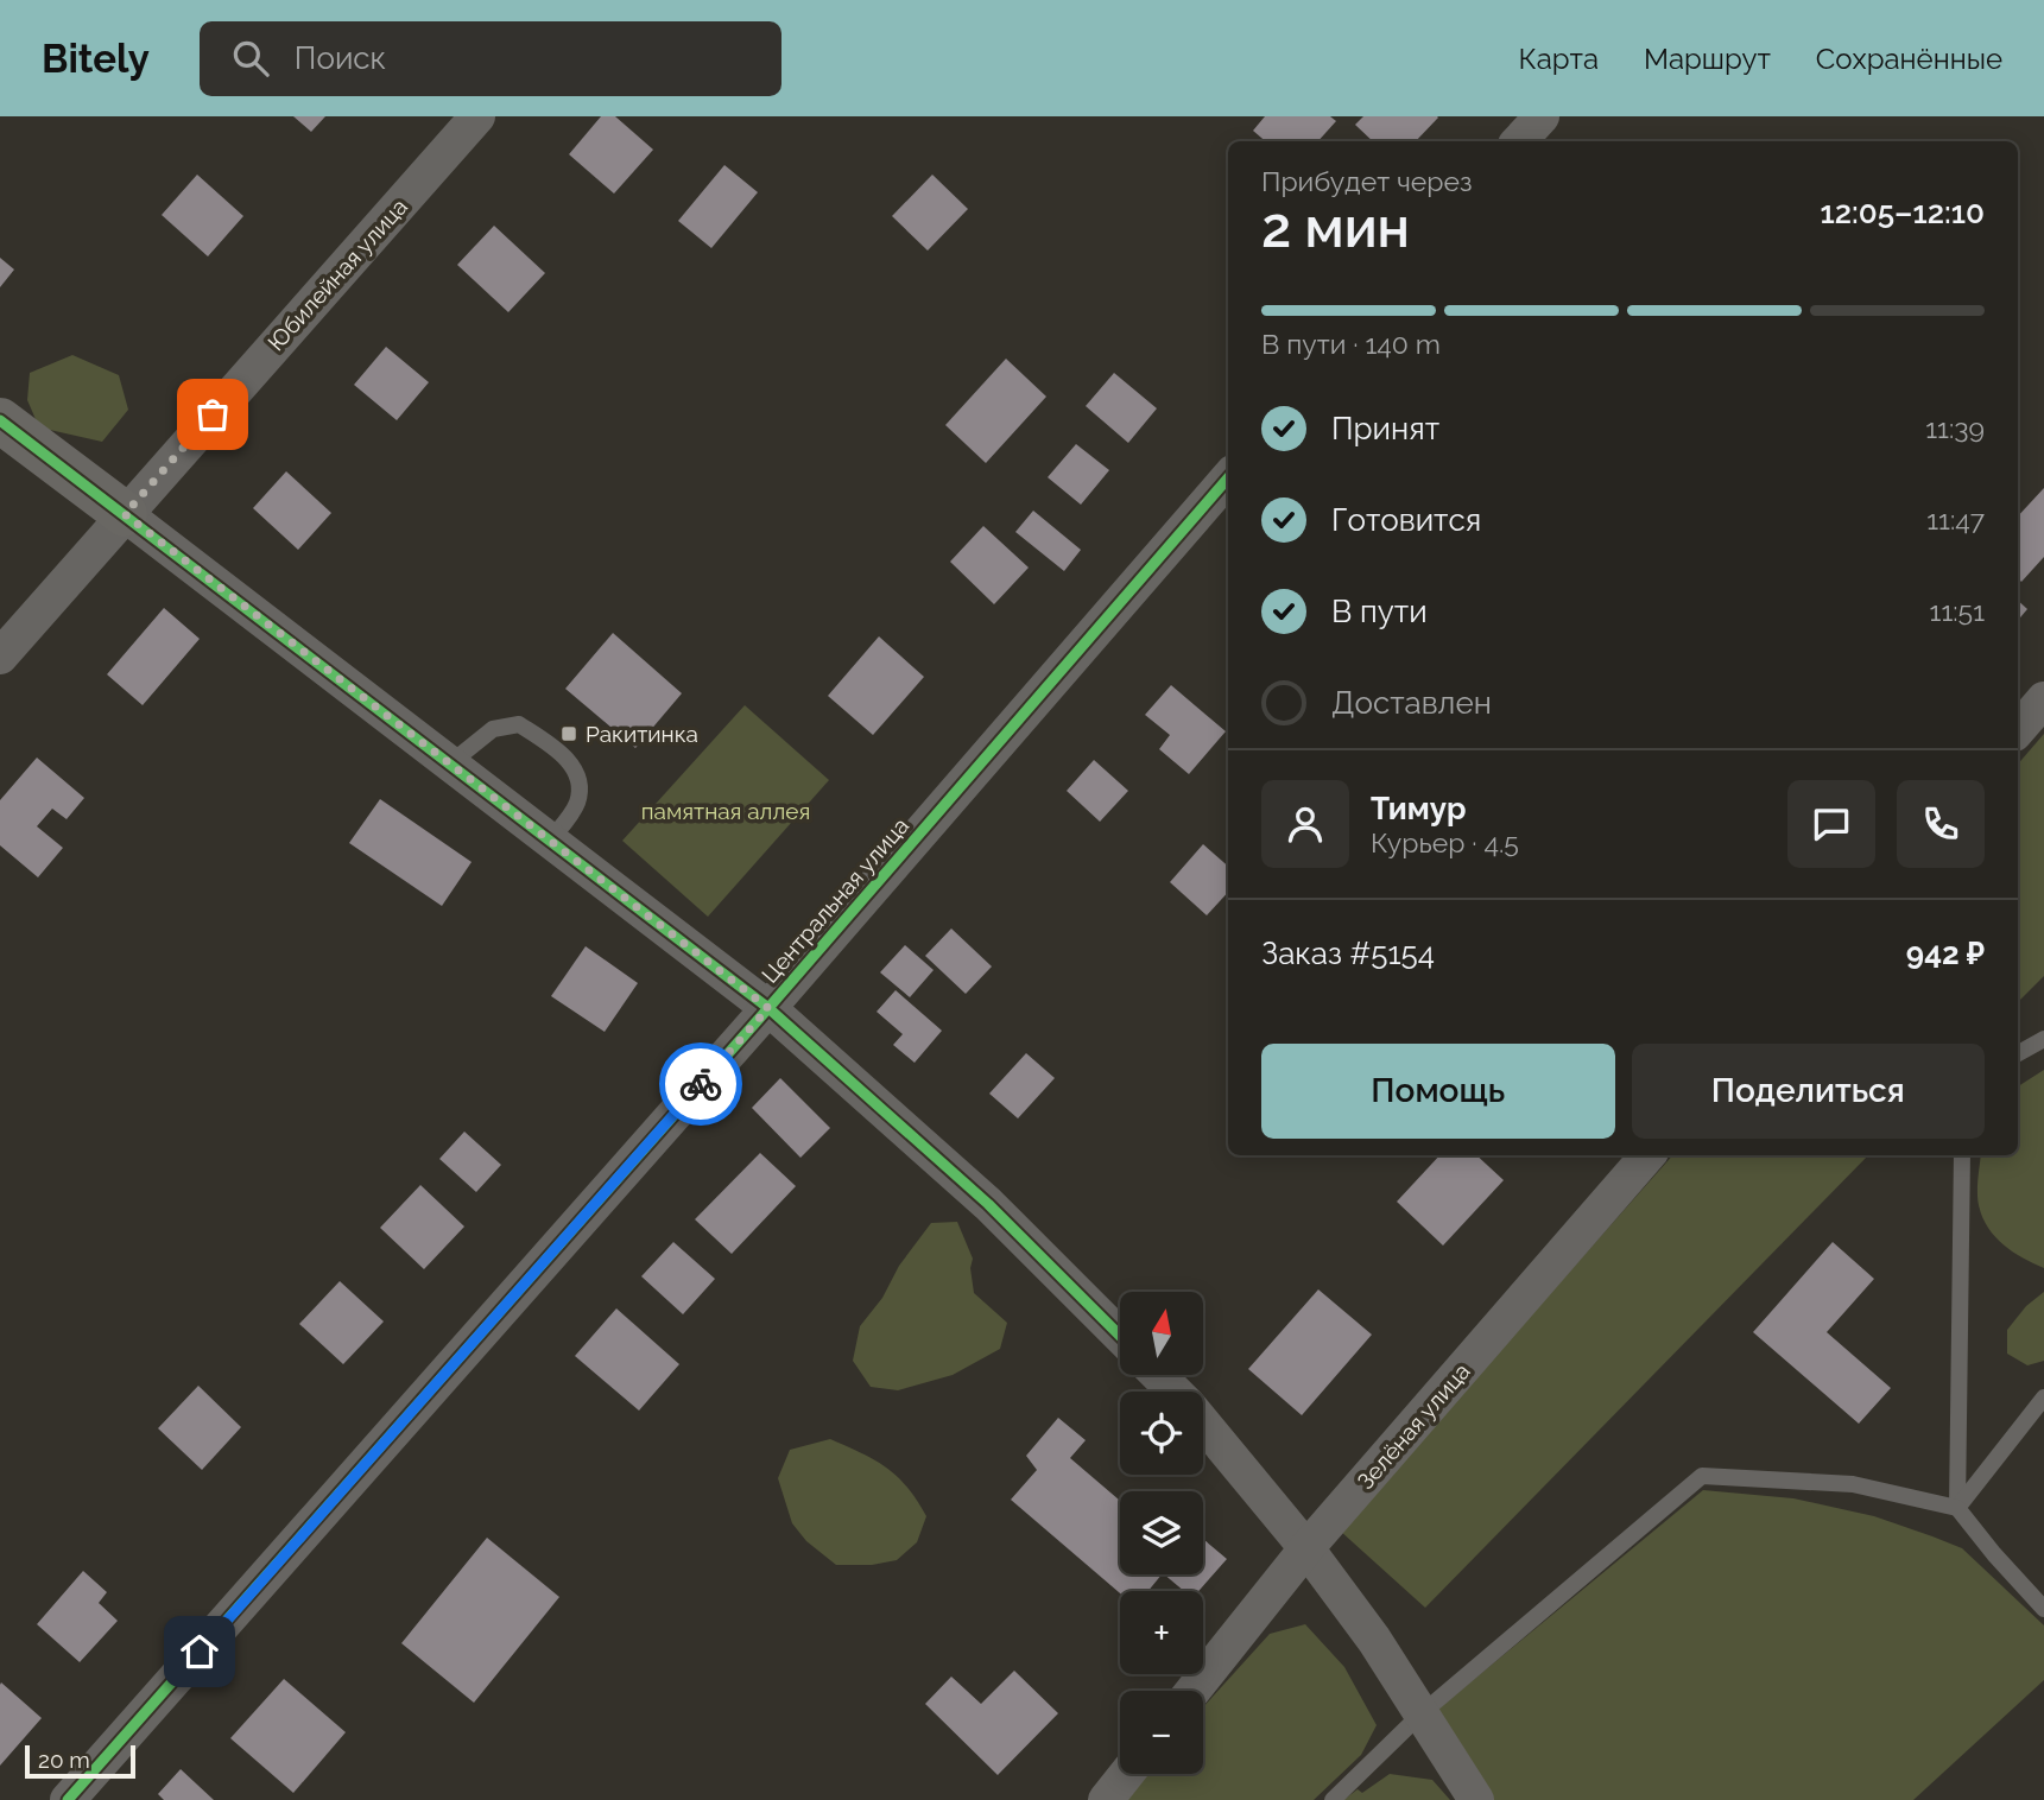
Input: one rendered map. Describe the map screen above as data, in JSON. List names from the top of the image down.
{
  "streets": {
    "street": ["Юбилейная улица", "Центральная улица", "Зелёная улица"]
  },
  "parks": ["памятная аллея"],
  "places": {
    "transit": ["Ракитинка"]
  },
  "scale_bar": "20 m",
  "north": "top",
  "page": {
    "header": "Bitely",
    "search": "Поиск",
    "nav": ["Карта", "Маршрут", "Сохранённые"],
    "heading": ["2 мин", "Прибудет через", "12:05–12:10"],
    "panel": [
      "Тимур",
      "Курьер · 4.5",
      "Заказ #5154",
      "942 ₽"
    ],
    "bar": "В пути · 140 m",
    "list": [
      ["Принят", "11:39"],
      ["Готовится", "11:47"],
      ["В пути", "11:51"],
      "Доставлен"
    ],
    "buttons": ["Помощь", "Поделиться"],
    "map_buttons": ["+", "−"],
    "scale": "20 m"
  }
}
